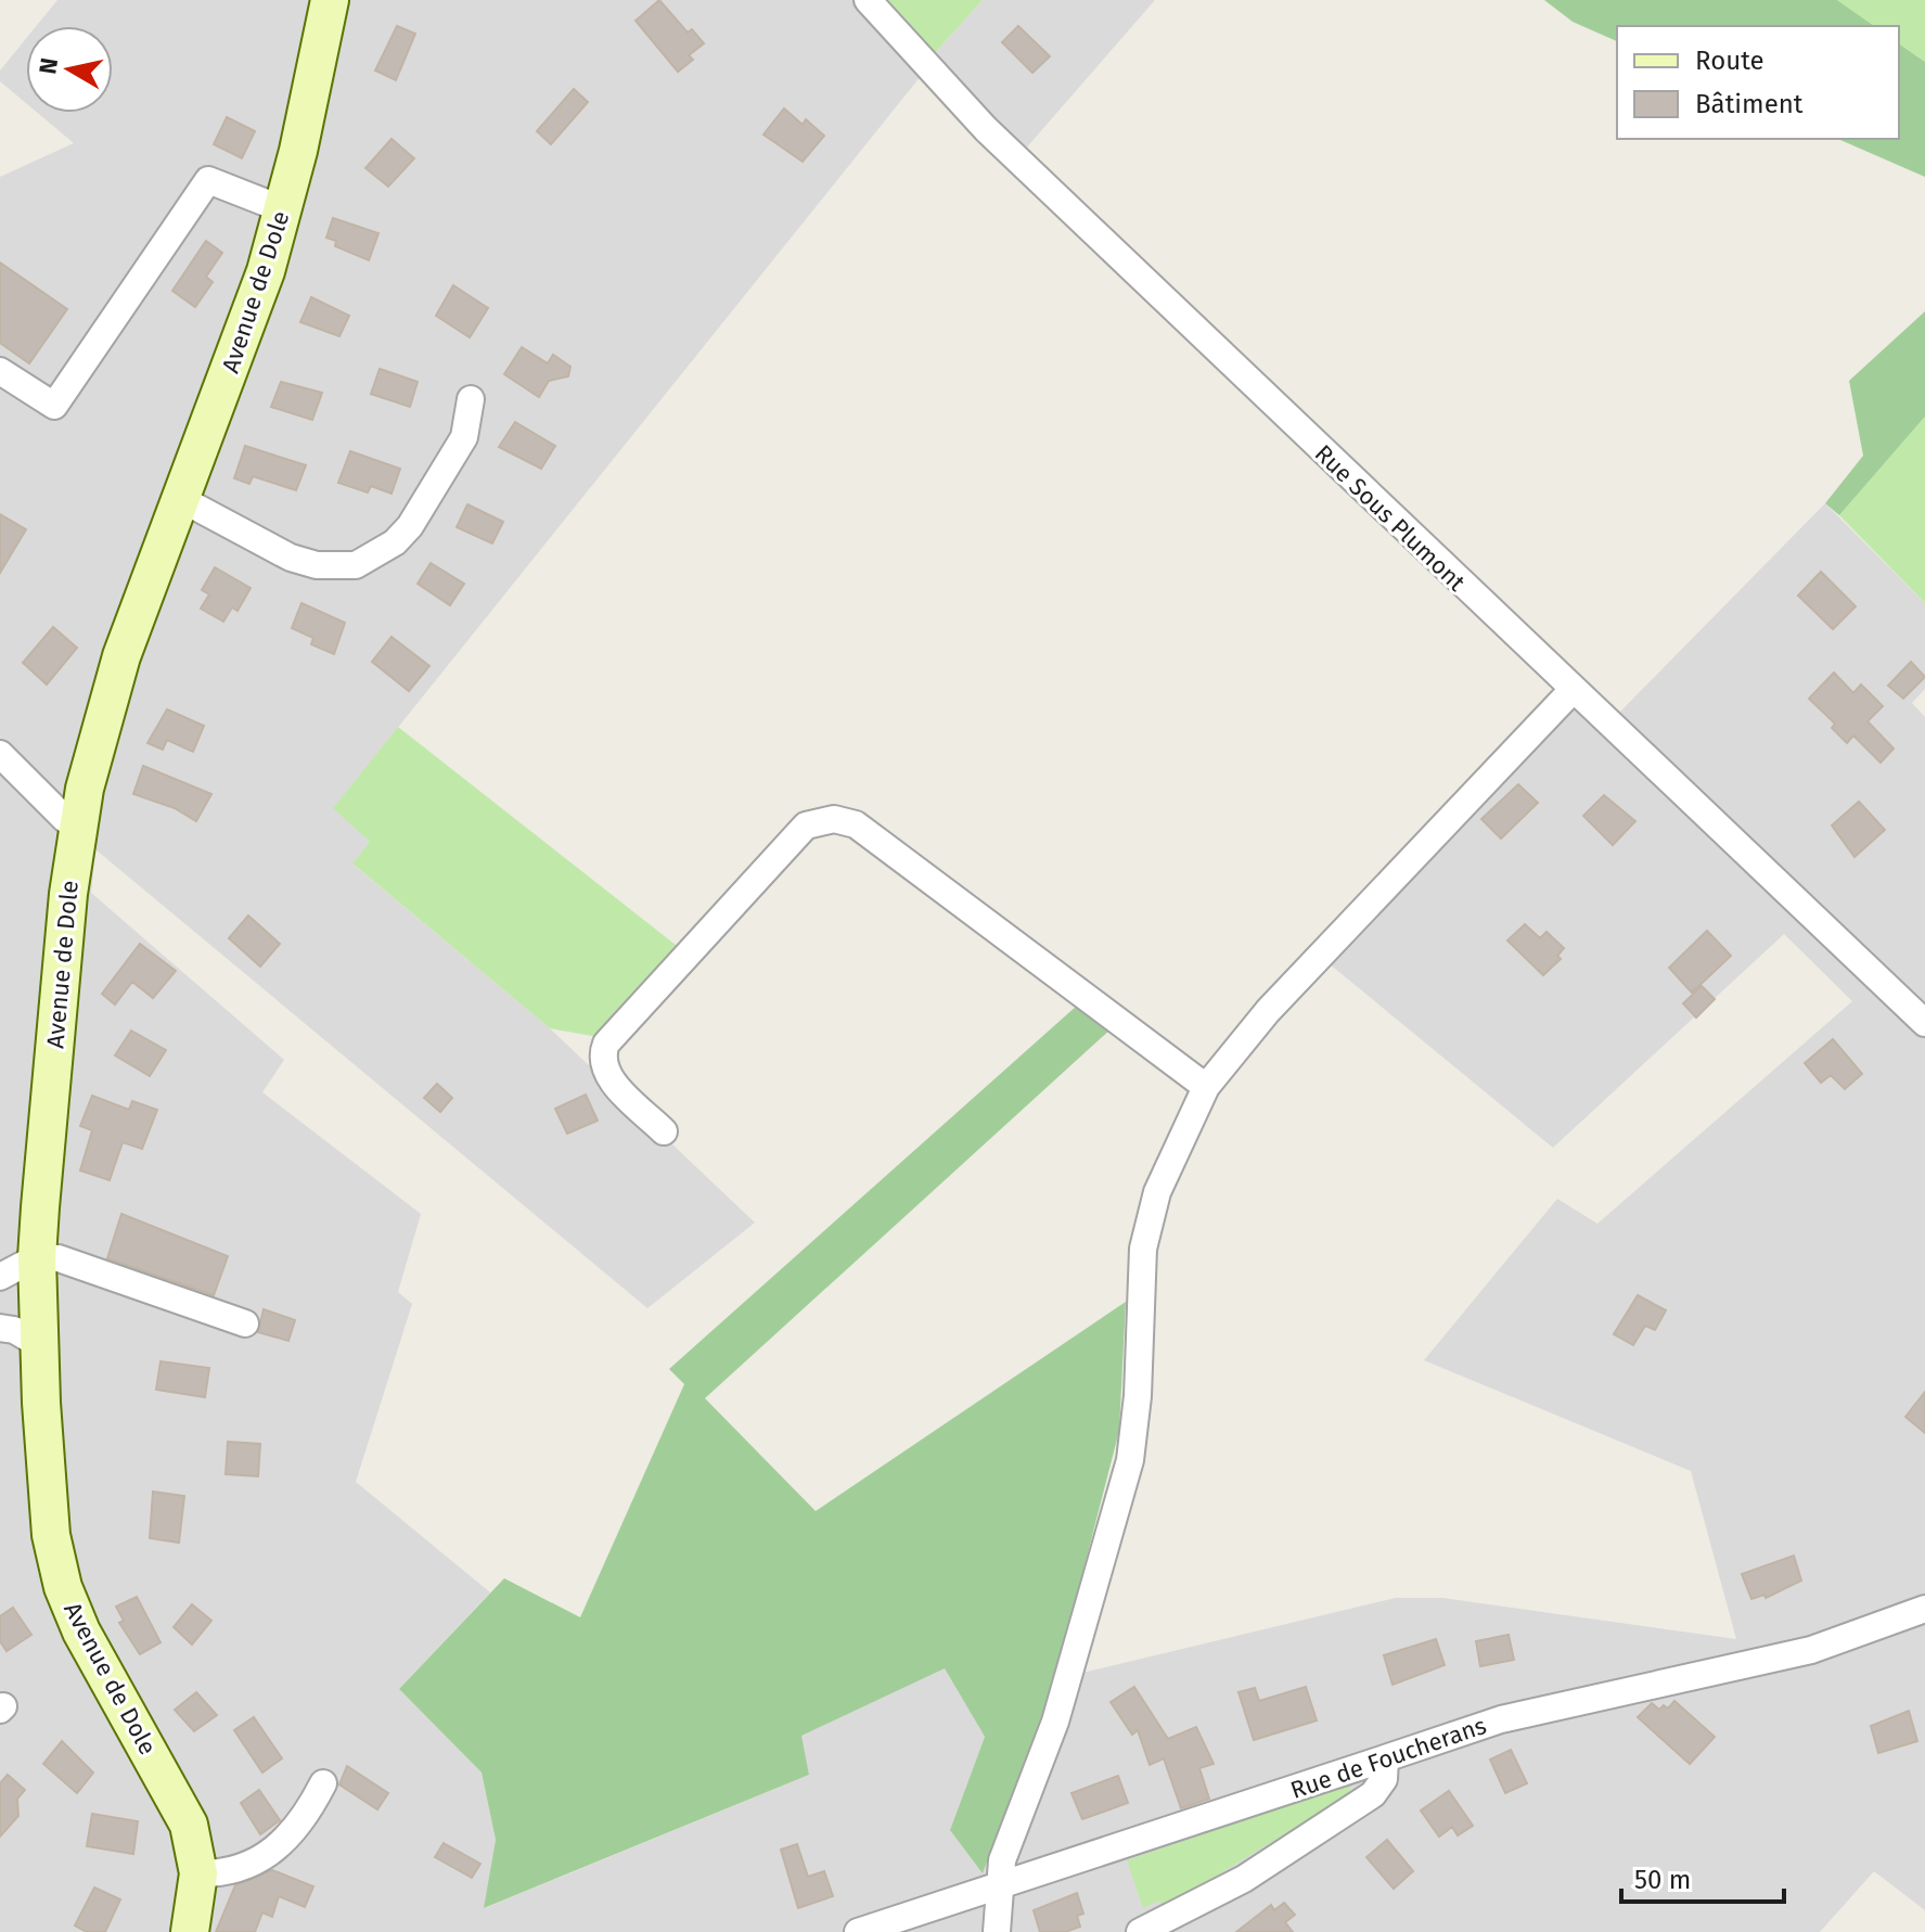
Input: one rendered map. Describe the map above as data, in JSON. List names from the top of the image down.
{
  "streets": {
    "main road": ["Avenue de Dole"],
    "street": ["Rue Sous Plumont", "Rue de Foucherans"]
  },
  "legend": ["Route", "Bâtiment"],
  "scale_bar": "50 m",
  "north": "left"
}
